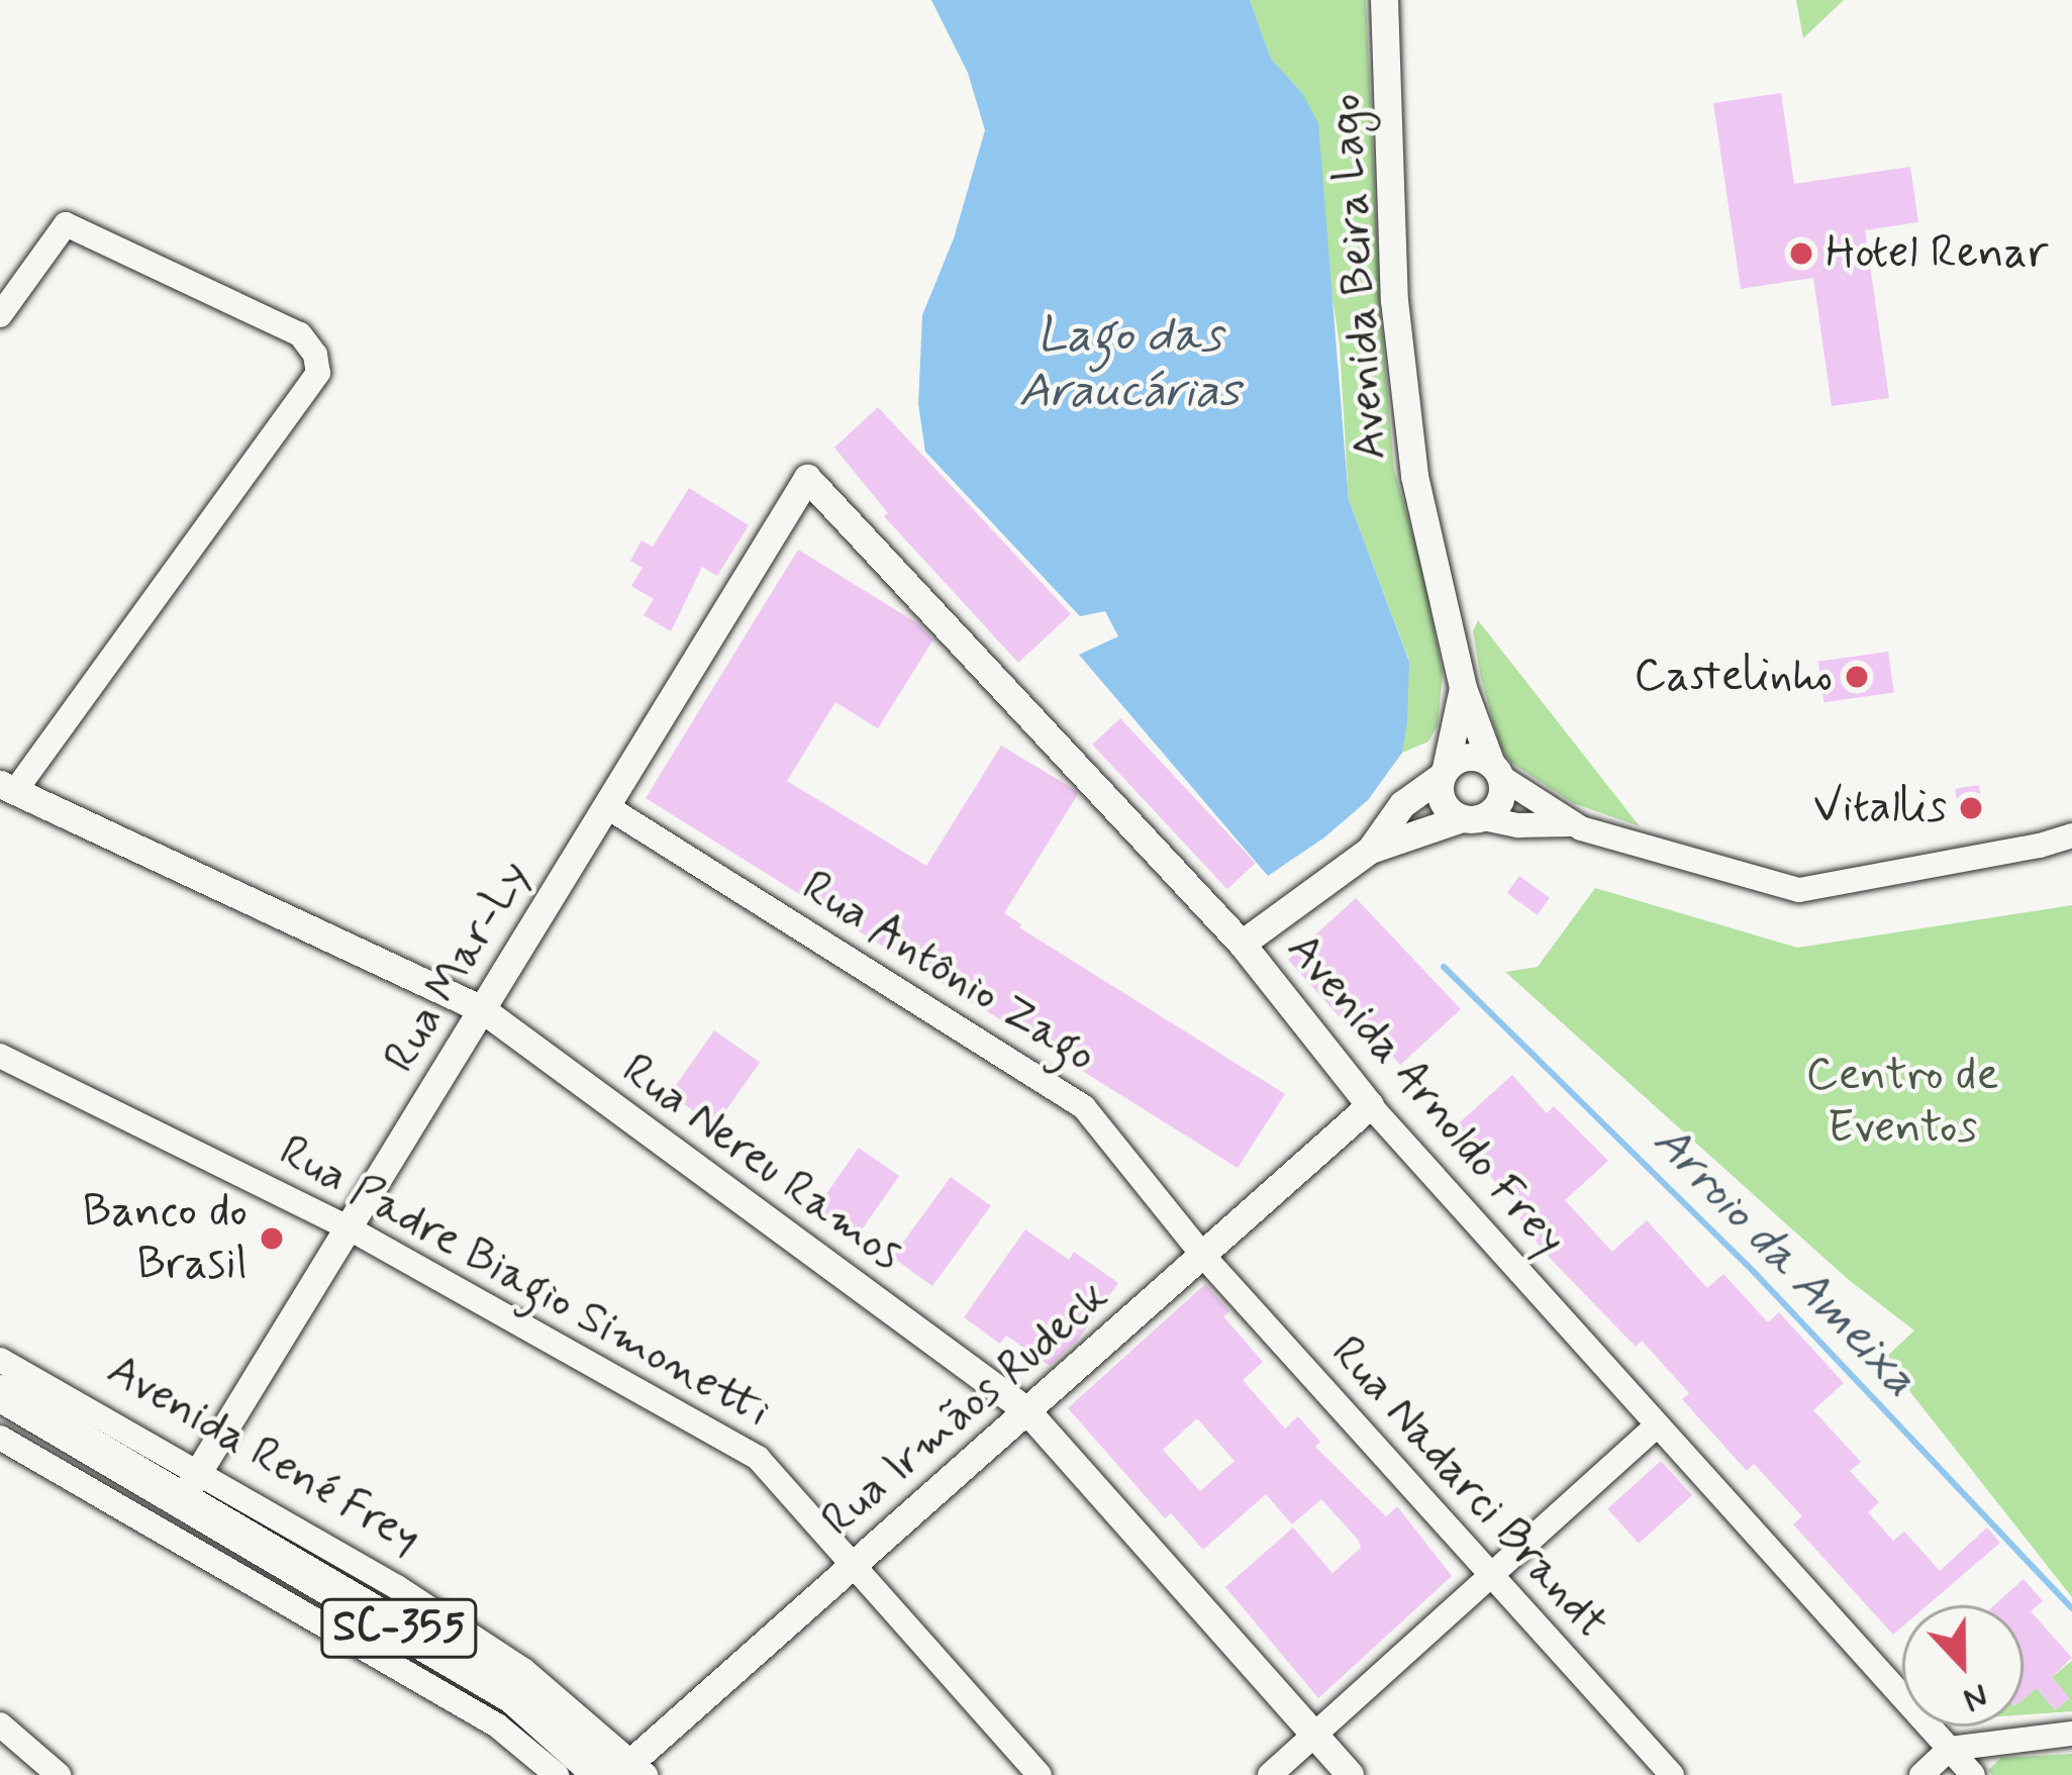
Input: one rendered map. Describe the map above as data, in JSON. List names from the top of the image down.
{
  "streets": {
    "main road": ["Avenida René Frey", "SC-355"],
    "street": [
      "Avenida Beira Lago",
      "Rua Mar-Ly",
      "Rua Antônio Zago",
      "Avenida Arnoldo Frey",
      "Rua Nereu Ramos",
      "Rua Padre Biagio Simonetti",
      "Rua Irmãos Rudeck",
      "Rua Nadarci Brandt"
    ]
  },
  "crossings": [
    ["Rua Mar-Ly", "Rua Antônio Zago"],
    ["Rua Mar-Ly", "Avenida Arnoldo Frey"],
    ["Rua Mar-Ly", "Rua Nereu Ramos"],
    ["Rua Mar-Ly", "Rua Padre Biagio Simonetti"],
    ["Rua Mar-Ly", "Avenida René Frey"],
    ["Rua Antônio Zago", "Rua Irmãos Rudeck"],
    ["Rua Antônio Zago", "Rua Nadarci Brandt"],
    ["Avenida Arnoldo Frey", "Rua Irmãos Rudeck"],
    ["Rua Nereu Ramos", "Rua Irmãos Rudeck"],
    ["Rua Padre Biagio Simonetti", "Rua Irmãos Rudeck"],
    ["Rua Irmãos Rudeck", "Avenida René Frey"],
    ["Rua Irmãos Rudeck", "Rua Nadarci Brandt"]
  ],
  "water": ["Lago das Araucárias", "Arroio da Ameixa"],
  "parks": ["Centro de Eventos"],
  "places": [
    "Hotel Renar",
    "Castelinho",
    "Vitallis",
    "Banco do Brasil"
  ],
  "north": "bottom"
}
